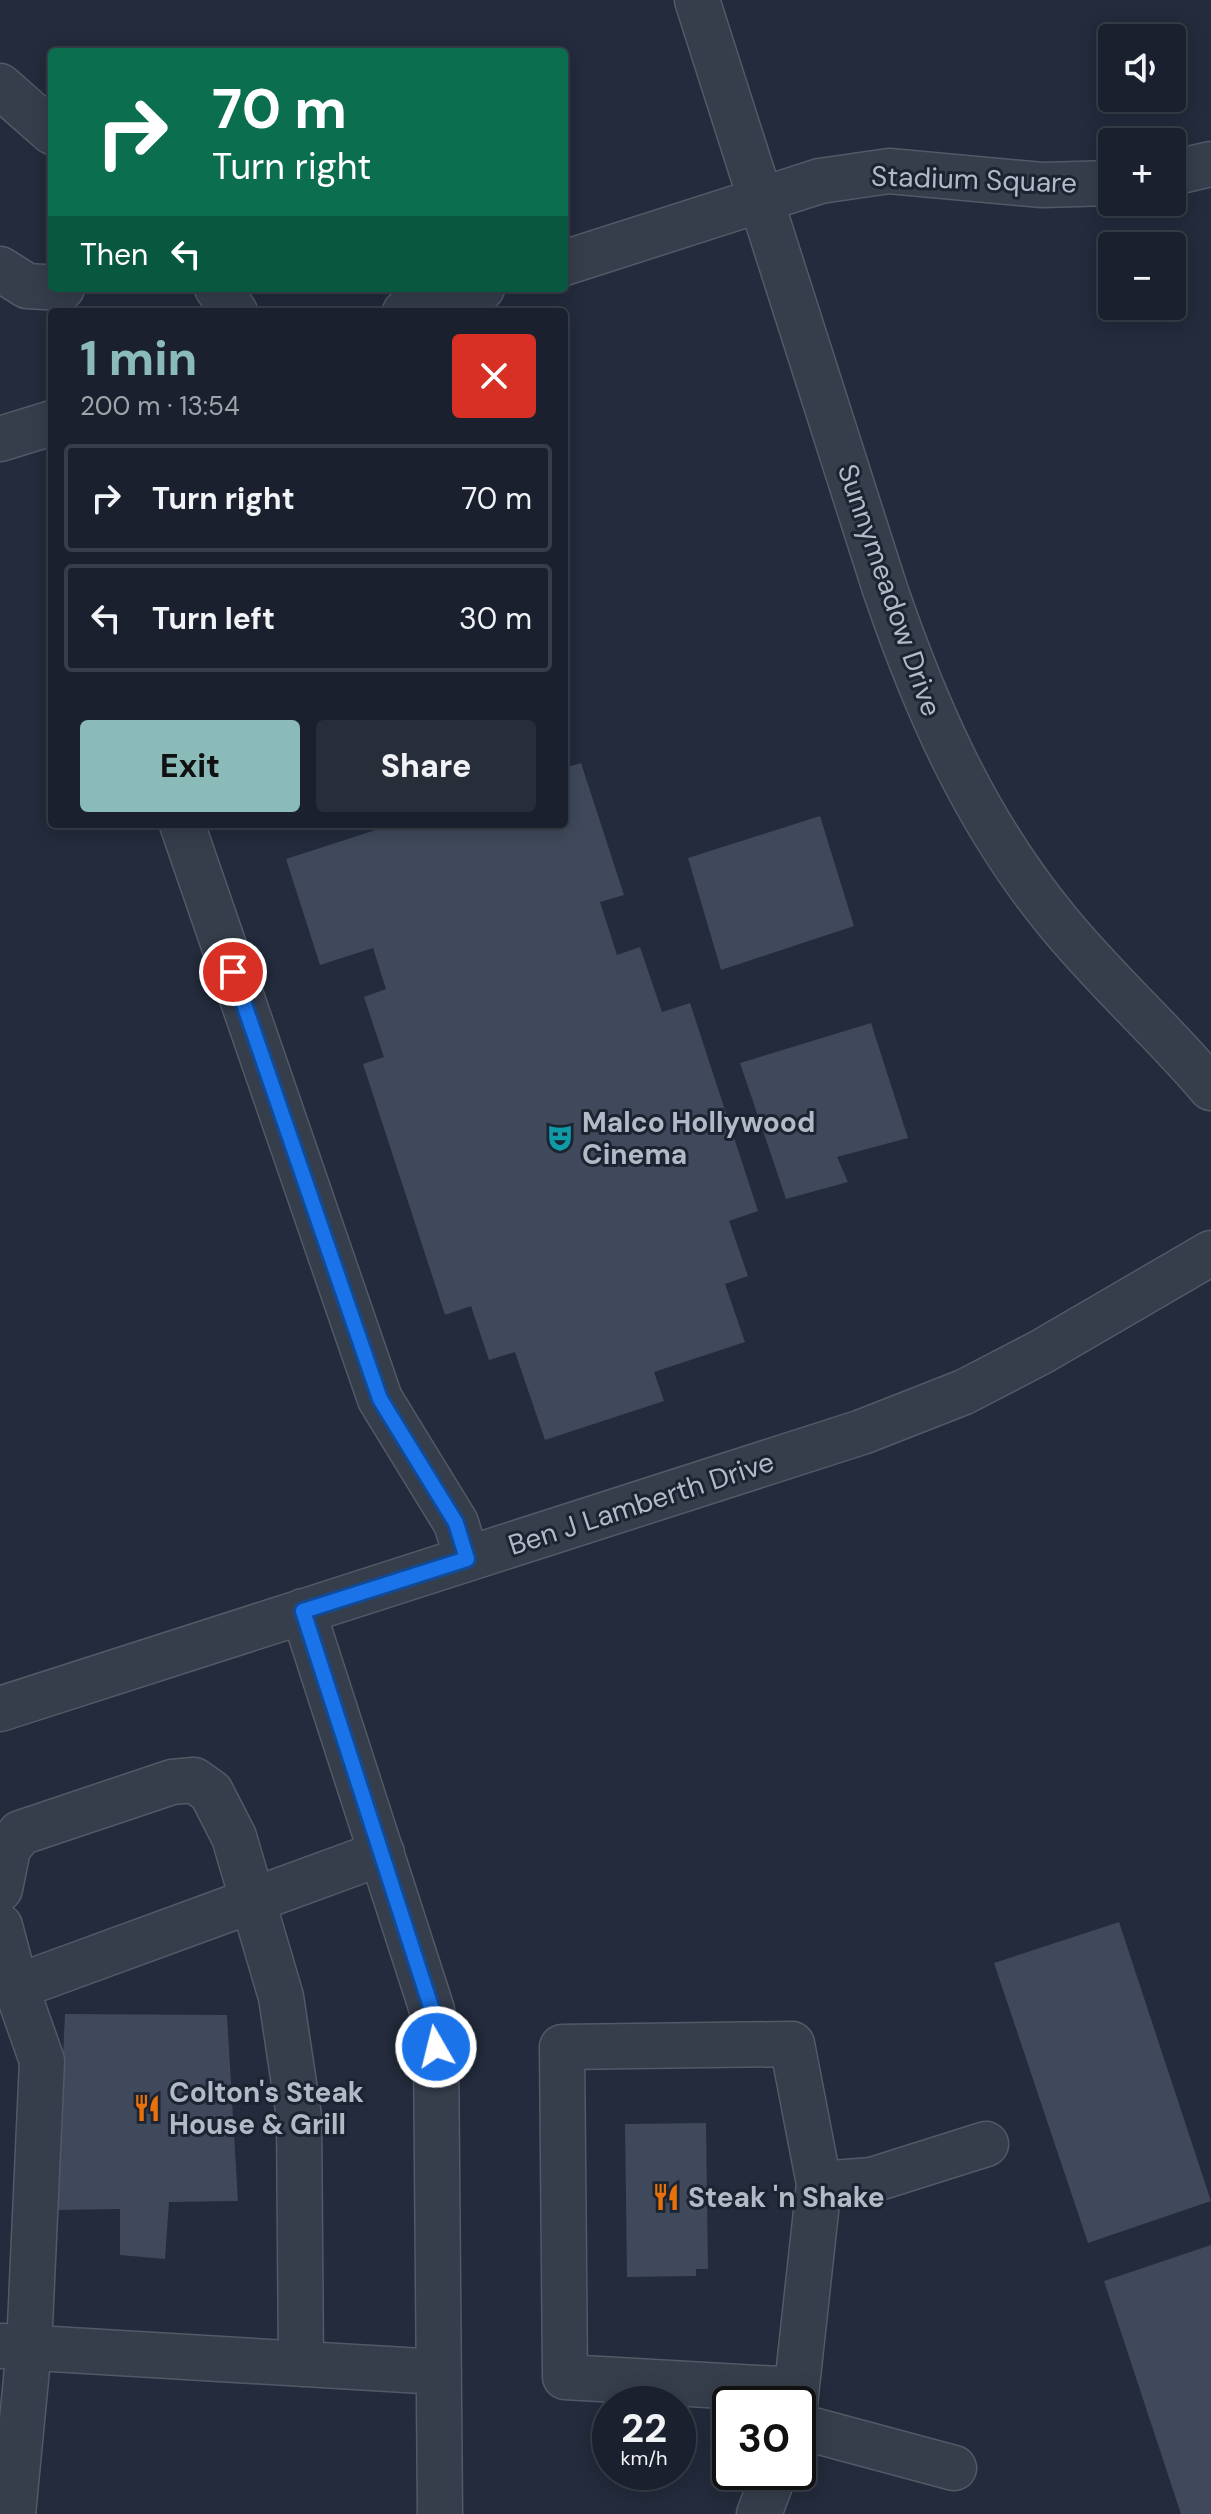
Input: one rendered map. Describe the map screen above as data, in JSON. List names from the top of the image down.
{
  "streets": {
    "street": ["Stadium Square", "Sunnymeadow Drive", "Ben J Lamberth Drive"]
  },
  "crossings": [
    ["Stadium Square", "Sunnymeadow Drive"]
  ],
  "places": {
    "theatre": ["Malco Hollywood Cinema"],
    "restaurant": ["Colton's Steak House & Grill", "Steak 'n Shake"]
  },
  "page": {
    "map_buttons": ["+", "−"],
    "turn": ["70 m", "Turn right"],
    "then": "Then",
    "heading": ["1 min", "200 m · 13:54"],
    "list": [
      {
        "name": "Turn right",
        "value": "70 m"
      },
      {
        "name": "Turn left",
        "value": "30 m"
      }
    ],
    "buttons": ["Exit", "Share"],
    "speed": "22 km/h",
    "limit": "30"
  }
}
